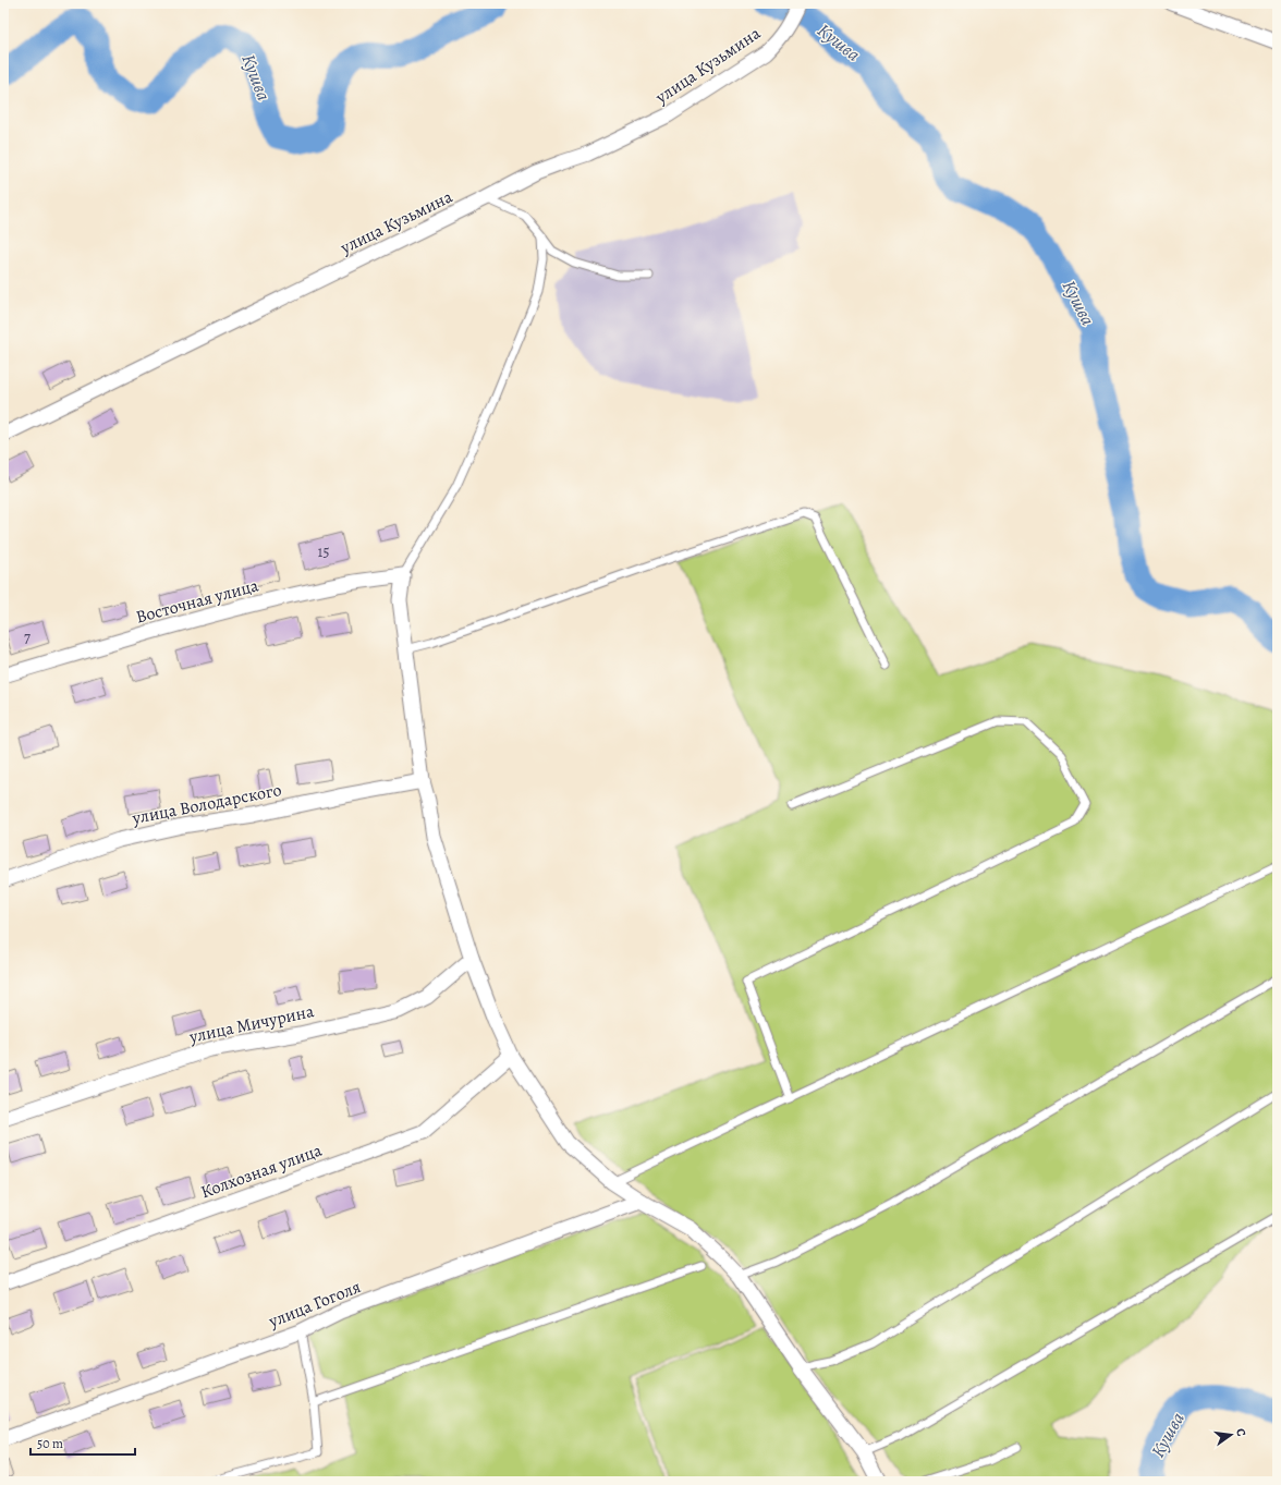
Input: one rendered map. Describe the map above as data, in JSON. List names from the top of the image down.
{
  "streets": {
    "street": [
      "улица Кузьмина",
      "Восточная улица",
      "улица Володарского",
      "улица Мичурина",
      "Колхозная улица",
      "улица Гоголя"
    ]
  },
  "water": ["Кушва"],
  "house_numbers": ["15", "7"],
  "scale_bar": "50 m",
  "north": "right"
}
